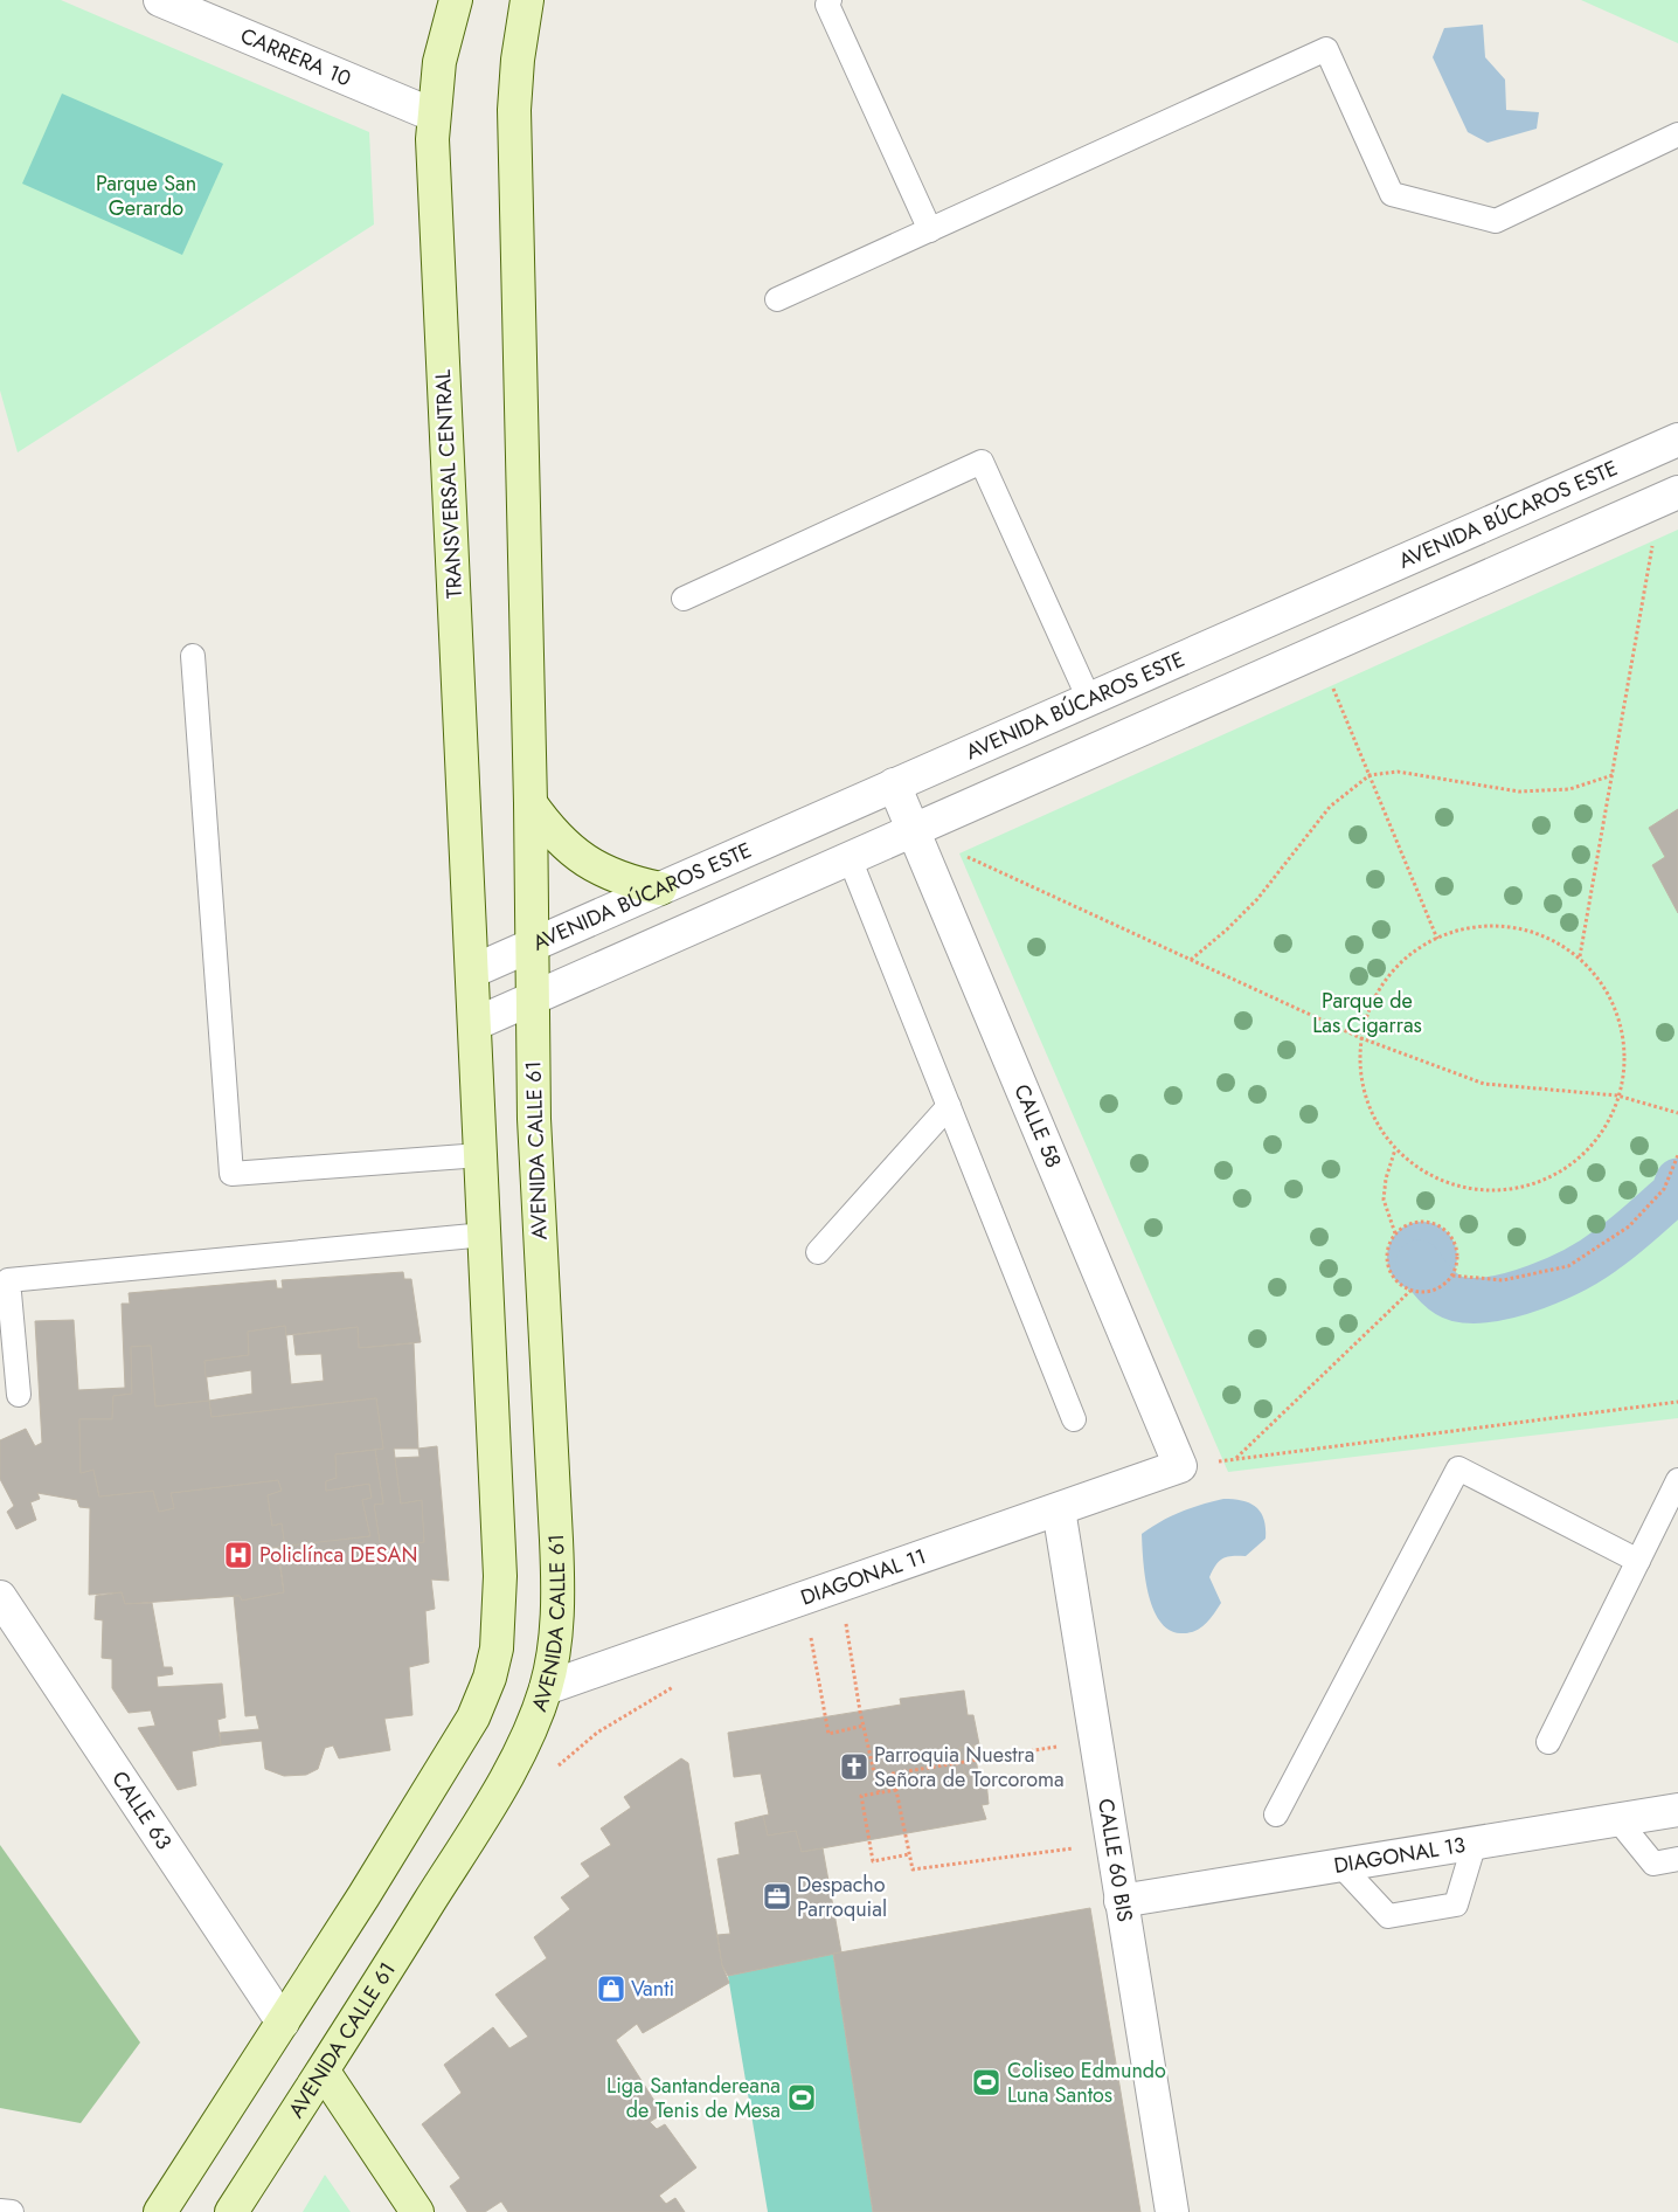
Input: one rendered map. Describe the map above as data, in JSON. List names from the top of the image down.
{
  "streets": {
    "main road": ["TRANSVERSAL CENTRAL", "AVENIDA CALLE 61"],
    "street": [
      "CARRERA 10",
      "AVENIDA BÚCAROS ESTE",
      "CALLE 58",
      "DIAGONAL 11",
      "CALLE 63",
      "DIAGONAL 13",
      "CALLE 60 BIS"
    ]
  },
  "crossings": [
    ["CARRERA 10", "TRANSVERSAL CENTRAL"],
    ["TRANSVERSAL CENTRAL", "AVENIDA BÚCAROS ESTE"],
    ["AVENIDA BÚCAROS ESTE", "CALLE 58"],
    ["AVENIDA BÚCAROS ESTE", "AVENIDA CALLE 61"],
    ["CALLE 58", "DIAGONAL 11"],
    ["AVENIDA CALLE 61", "DIAGONAL 11"],
    ["DIAGONAL 11", "CALLE 60 BIS"],
    ["DIAGONAL 13", "CALLE 60 BIS"]
  ],
  "parks": ["Parque San Gerardo", "Parque de Las Cigarras"],
  "places": {
    "hospital": ["Policlínca DESAN"],
    "church": ["Parroquia Nuestra Señora de Torcoroma"],
    "office": ["Despacho Parroquial"],
    "shop": ["Vanti"],
    "sports": ["Coliseo Edmundo Luna Santos", "Liga Santandereana de Tenis de Mesa"]
  }
}
